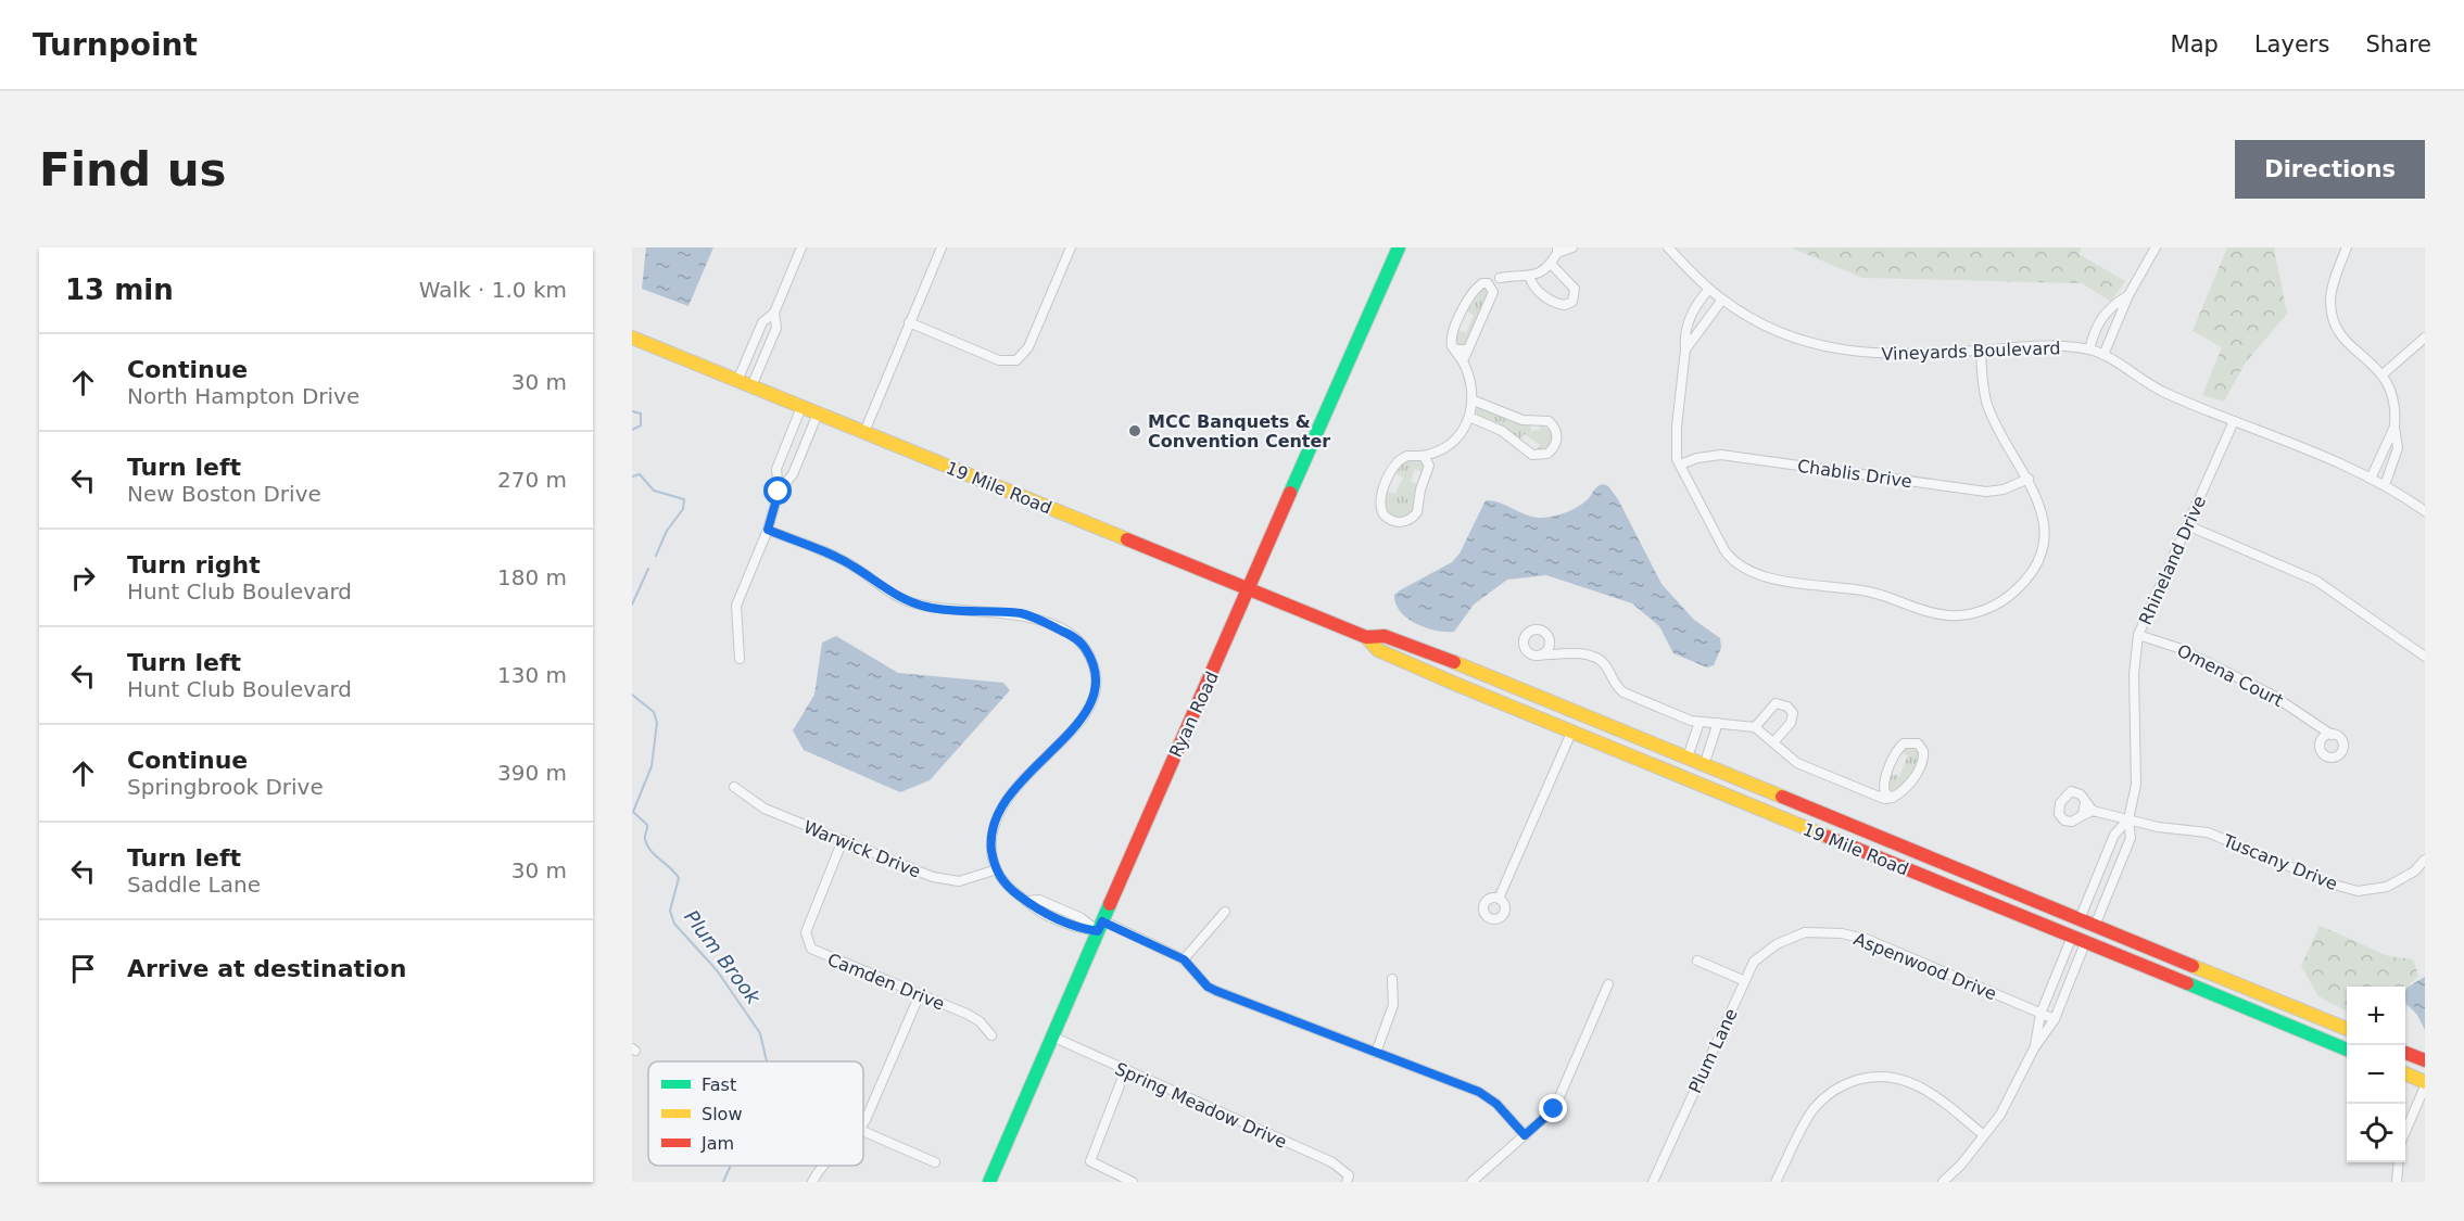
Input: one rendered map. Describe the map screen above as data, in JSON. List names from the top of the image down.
{
  "streets": {
    "main road": ["19 Mile Road", "Ryan Road"],
    "street": [
      "Vineyards Boulevard",
      "Chablis Drive",
      "Rhineland Drive",
      "Omena Court",
      "Warwick Drive",
      "Tuscany Drive",
      "Aspenwood Drive",
      "Camden Drive",
      "Plum Lane",
      "Spring Meadow Drive"
    ]
  },
  "crossings": [
    ["Vineyards Boulevard", "Rhineland Drive"],
    ["19 Mile Road", "Rhineland Drive"],
    ["19 Mile Road", "Ryan Road"],
    ["Rhineland Drive", "Omena Court"],
    ["Rhineland Drive", "Tuscany Drive"],
    ["Ryan Road", "Spring Meadow Drive"],
    ["Warwick Drive", "Camden Drive"],
    ["Aspenwood Drive", "Plum Lane"]
  ],
  "water": ["Plum Brook"],
  "places": ["MCC Banquets & Convention Center"],
  "legend": ["Fast", "Slow", "Jam"],
  "page": {
    "header": "Turnpoint",
    "nav": ["Map", "Layers", "Share"],
    "buttons": "Directions",
    "title": "Find us",
    "heading": ["13 min", "Walk · 1.0 km"],
    "list": [
      ["Continue", "North Hampton Drive", "30 m"],
      ["Turn left", "New Boston Drive", "270 m"],
      ["Turn right", "Hunt Club Boulevard", "180 m"],
      ["Turn left", "Hunt Club Boulevard", "130 m"],
      ["Continue", "Springbrook Drive", "390 m"],
      ["Turn left", "Saddle Lane", "30 m"],
      "Arrive at destination"
    ],
    "map_buttons": ["+", "−"]
  }
}
